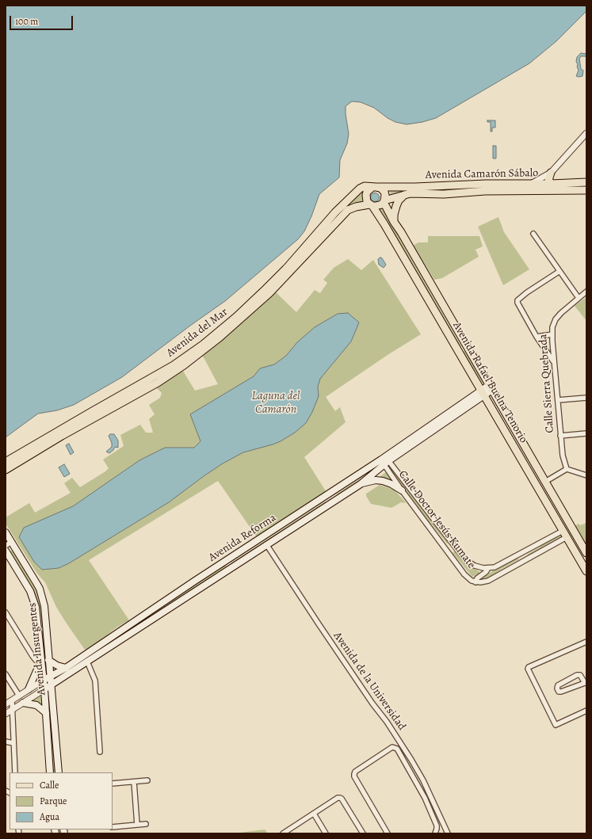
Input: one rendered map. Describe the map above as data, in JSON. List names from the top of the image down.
{
  "streets": {
    "main road": [
      "Avenida Camarón Sábalo",
      "Avenida del Mar",
      "Avenida Rafael Buelna Tenorio",
      "Avenida Reforma",
      "Avenida Insurgentes"
    ],
    "street": ["Calle Sierra Quebrada", "Calle Doctor Jesús Kumate", "Avenida de la Universidad"]
  },
  "crossings": [
    ["Avenida Camarón Sábalo", "Avenida del Mar"],
    ["Avenida Camarón Sábalo", "Avenida Rafael Buelna Tenorio"],
    ["Avenida del Mar", "Avenida Rafael Buelna Tenorio"],
    ["Avenida Rafael Buelna Tenorio", "Calle Doctor Jesús Kumate"],
    ["Avenida Rafael Buelna Tenorio", "Avenida Reforma"],
    ["Calle Doctor Jesús Kumate", "Avenida Reforma"],
    ["Avenida Reforma", "Avenida Insurgentes"],
    ["Avenida Reforma", "Avenida de la Universidad"]
  ],
  "water": ["Laguna del Camarón"],
  "legend": ["Calle", "Parque", "Agua"],
  "scale_bar": "100 m"
}
